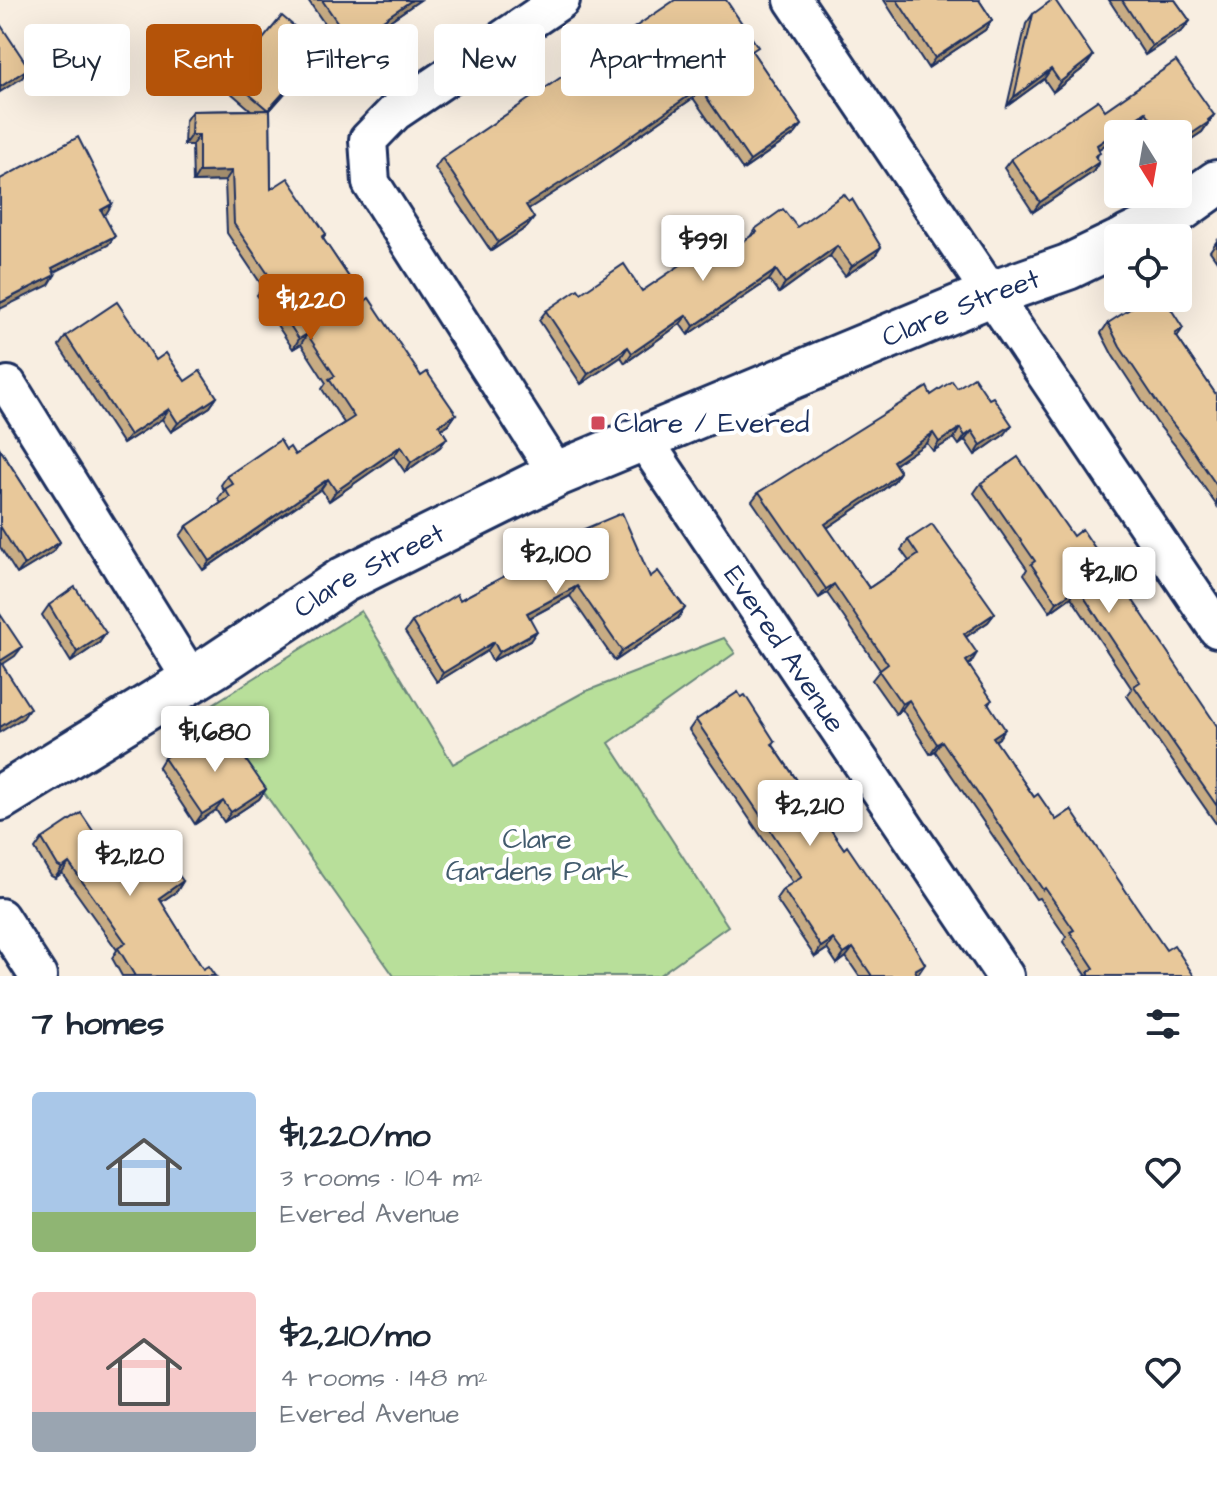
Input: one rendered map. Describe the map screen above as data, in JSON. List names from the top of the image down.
{
  "streets": {
    "street": ["Clare Street", "Evered Avenue"]
  },
  "crossings": [
    ["Clare Street", "Evered Avenue"]
  ],
  "parks": ["Clare Gardens Park"],
  "places": {
    "transit": ["Clare / Evered"]
  },
  "north": "bottom",
  "page": {
    "chip": [
      "Buy",
      "Rent",
      "Filters",
      "New",
      "Apartment"
    ],
    "price": [
      "$991",
      "$1,220",
      "$2,100",
      "$2,110",
      "$1,680",
      "$2,210",
      "$2,120"
    ],
    "heading": "7 homes",
    "list": [
      {
        "name": "$1,220/mo",
        "note": "3 rooms · 104 m² · Evered Avenue"
      },
      {
        "name": "$2,210/mo",
        "note": "4 rooms · 148 m² · Evered Avenue"
      }
    ]
  }
}
